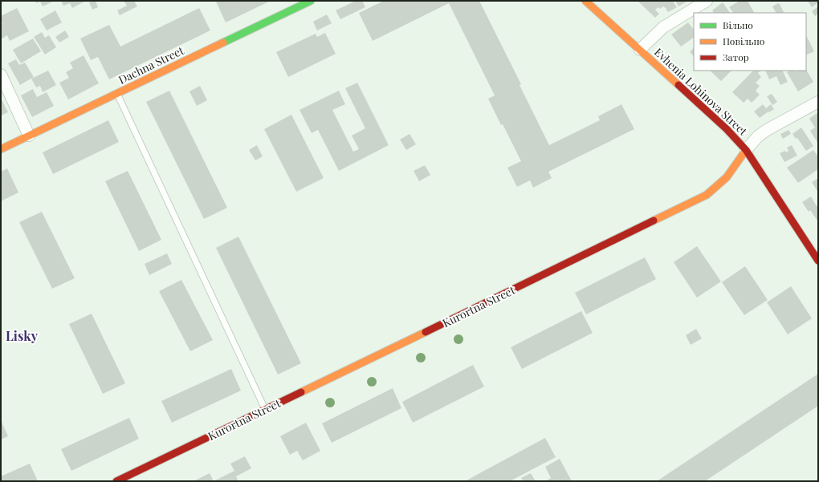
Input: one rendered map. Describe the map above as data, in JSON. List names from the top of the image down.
{
  "streets": {
    "street": ["Dachna Street", "Evhenia Lohinova Street", "Kurortna Street"]
  },
  "crossings": [
    ["Evhenia Lohinova Street", "Kurortna Street"]
  ],
  "districts": ["Lisky"],
  "legend": ["Вільно", "Повільно", "Затор"]
}
